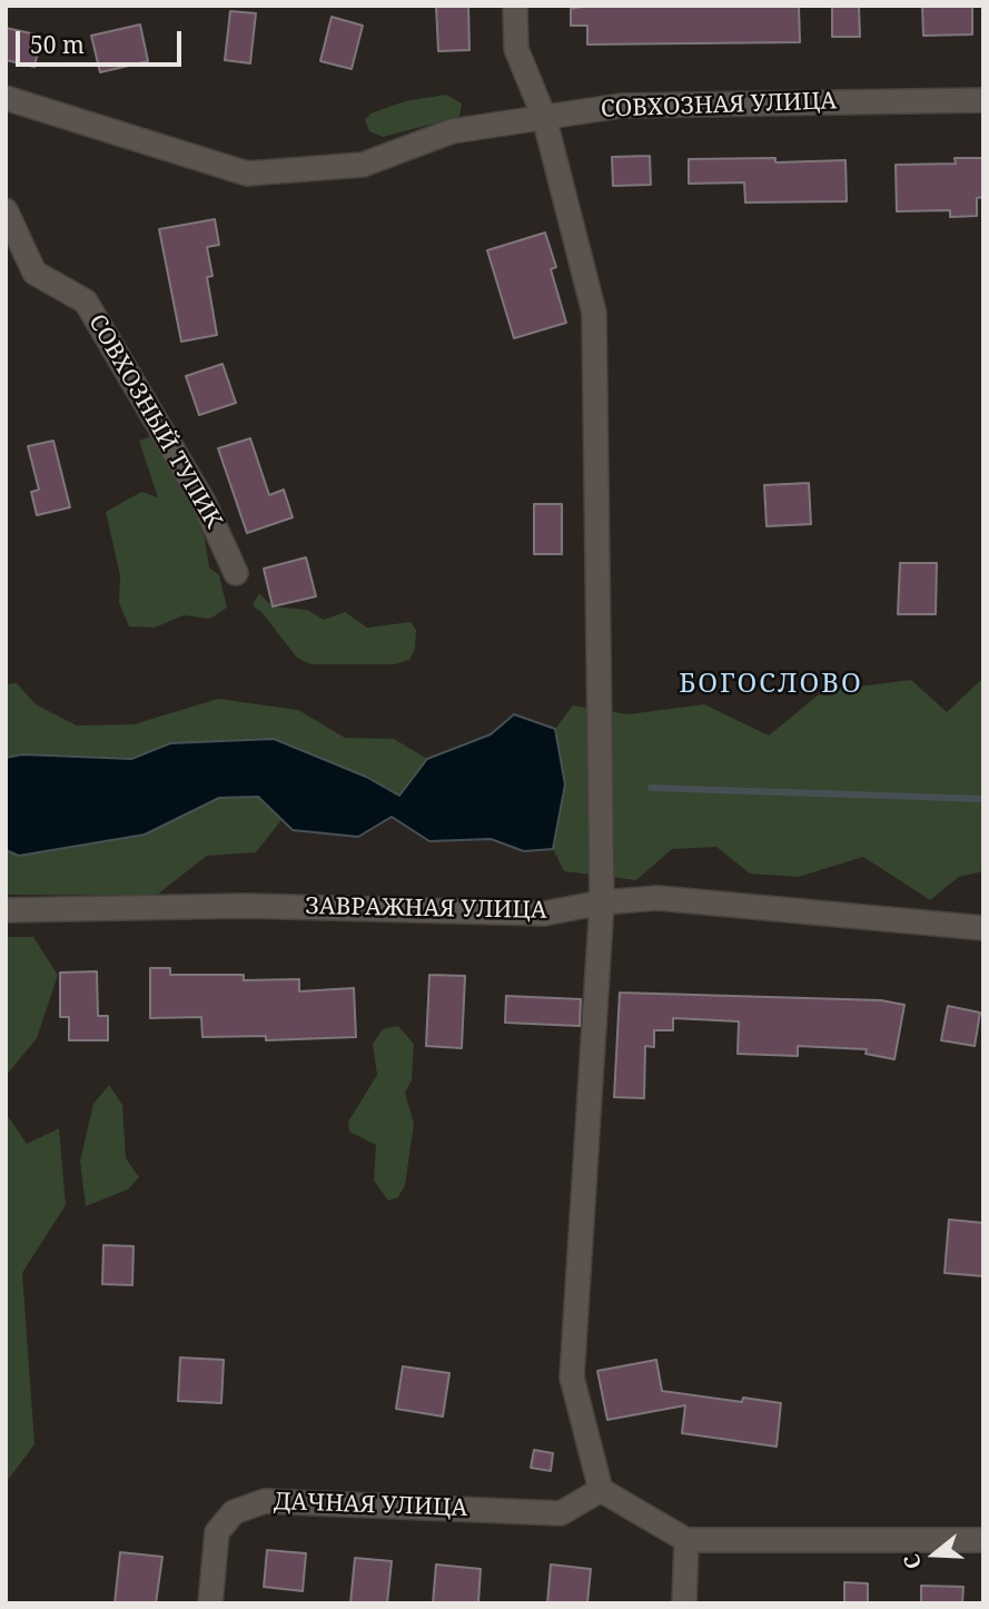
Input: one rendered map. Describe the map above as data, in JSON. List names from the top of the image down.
{
  "streets": {
    "street": [
      "СОВХОЗНАЯ УЛИЦА",
      "СОВХОЗНЫЙ ТУПИК",
      "ЗАВРАЖНАЯ УЛИЦА",
      "ДАЧНАЯ УЛИЦА"
    ]
  },
  "districts": ["БОГОСЛОВО"],
  "scale_bar": "50 m",
  "north": "left"
}
